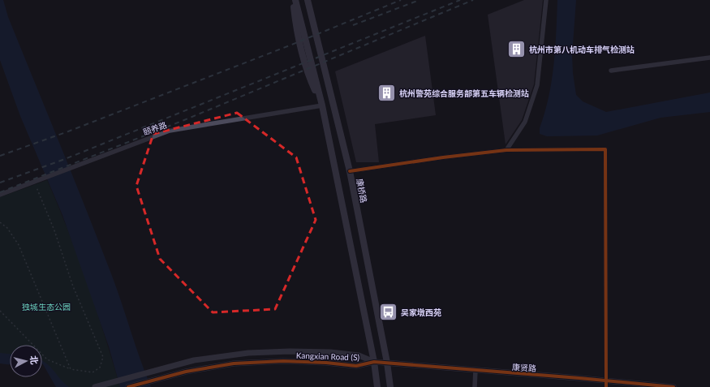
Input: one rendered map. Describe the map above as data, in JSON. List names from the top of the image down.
{
  "streets": {
    "main road": ["康桥路"],
    "street": ["颐养路", "Kangxian Road (S)", "康贤路"]
  },
  "crossings": [
    ["康桥路", "康贤路"],
    ["Kangxian Road (S)", "康贤路"]
  ],
  "parks": ["独城生态公园"],
  "places": {
    "building": ["杭州市第八机动车排气检测站", "杭州警苑综合服务部第五车辆检测站"],
    "bus stop": ["吴家墩西苑"]
  },
  "north": "right"
}
